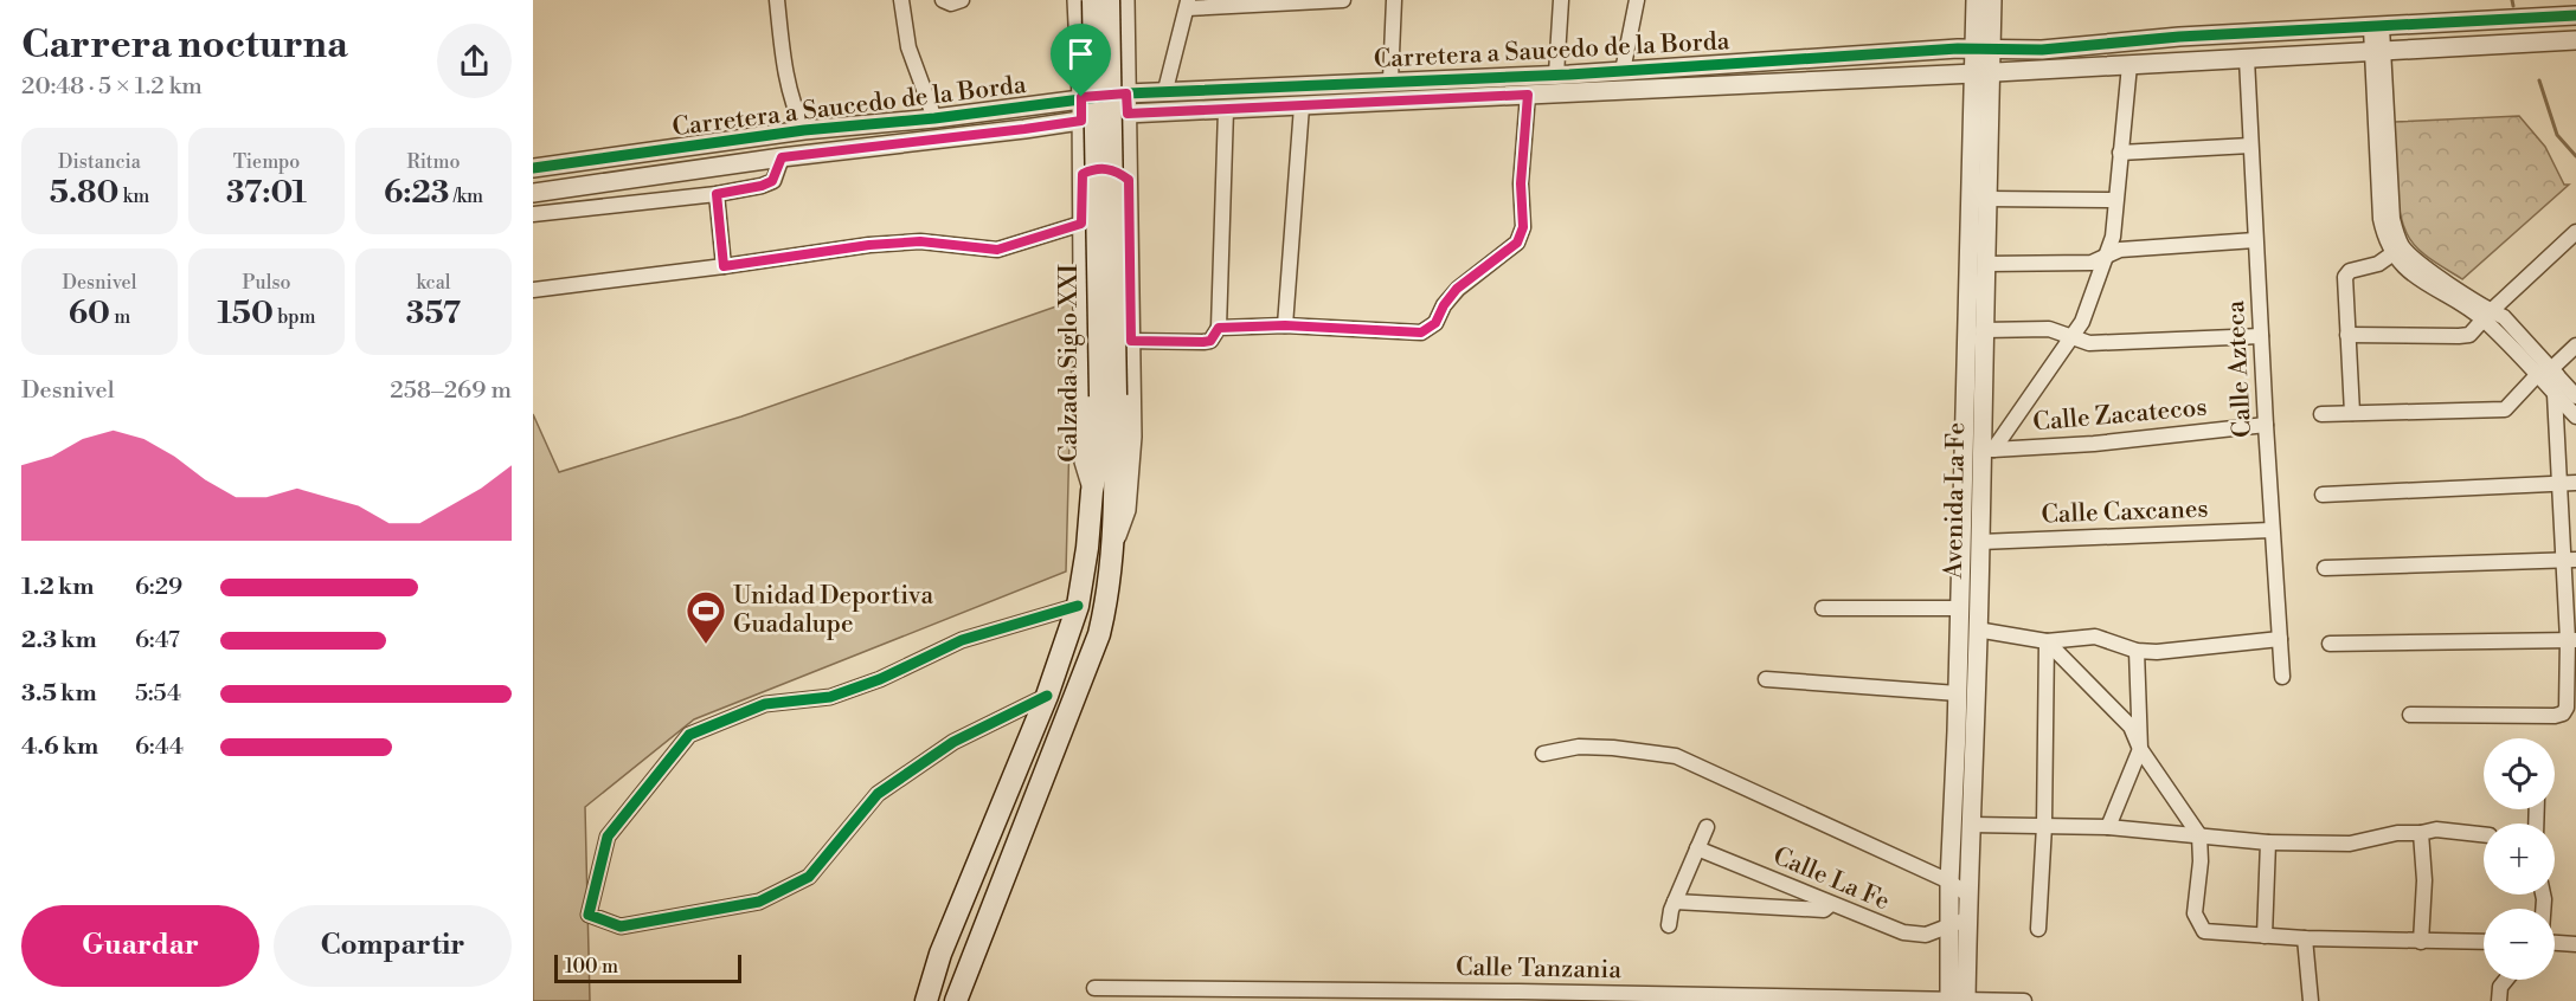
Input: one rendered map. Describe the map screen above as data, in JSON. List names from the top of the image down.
{
  "streets": {
    "main road": ["Calzada Siglo XXI"],
    "street": [
      "Carretera a Saucedo de la Borda",
      "Calle Azteca",
      "Calle Zacatecos",
      "Avenida La Fe",
      "Calle Caxcanes",
      "Calle La Fe",
      "Calle Tanzania"
    ]
  },
  "crossings": [
    ["Carretera a Saucedo de la Borda", "Calzada Siglo XXI"],
    ["Carretera a Saucedo de la Borda", "Calle Azteca"],
    ["Carretera a Saucedo de la Borda", "Avenida La Fe"],
    ["Calle Azteca", "Calle Zacatecos"],
    ["Calle Azteca", "Calle Caxcanes"],
    ["Calle Zacatecos", "Avenida La Fe"],
    ["Avenida La Fe", "Calle Caxcanes"],
    ["Avenida La Fe", "Calle La Fe"],
    ["Avenida La Fe", "Calle Tanzania"]
  ],
  "places": {
    "sports": ["Unidad Deportiva Guadalupe"]
  },
  "scale_bar": "100 m",
  "page": {
    "heading": ["Carrera nocturna", "20:48 · 5 × 1.2 km"],
    "stats": [
      ["Distancia", "5.80 km"],
      ["Tiempo", "37:01"],
      ["Ritmo", "6:23 /km"],
      ["Desnivel", "60 m"],
      ["Pulso", "150 bpm"],
      ["kcal", "357"]
    ],
    "chart": ["Desnivel", "258–269 m"],
    "list": [
      {
        "name": "1.2 km",
        "note": "6:29"
      },
      {
        "name": "2.3 km",
        "note": "6:47"
      },
      {
        "name": "3.5 km",
        "note": "5:54"
      },
      {
        "name": "4.6 km",
        "note": "6:44"
      }
    ],
    "map_buttons": ["+", "−"],
    "buttons": ["Guardar", "Compartir"],
    "scale": "100 m"
  }
}
